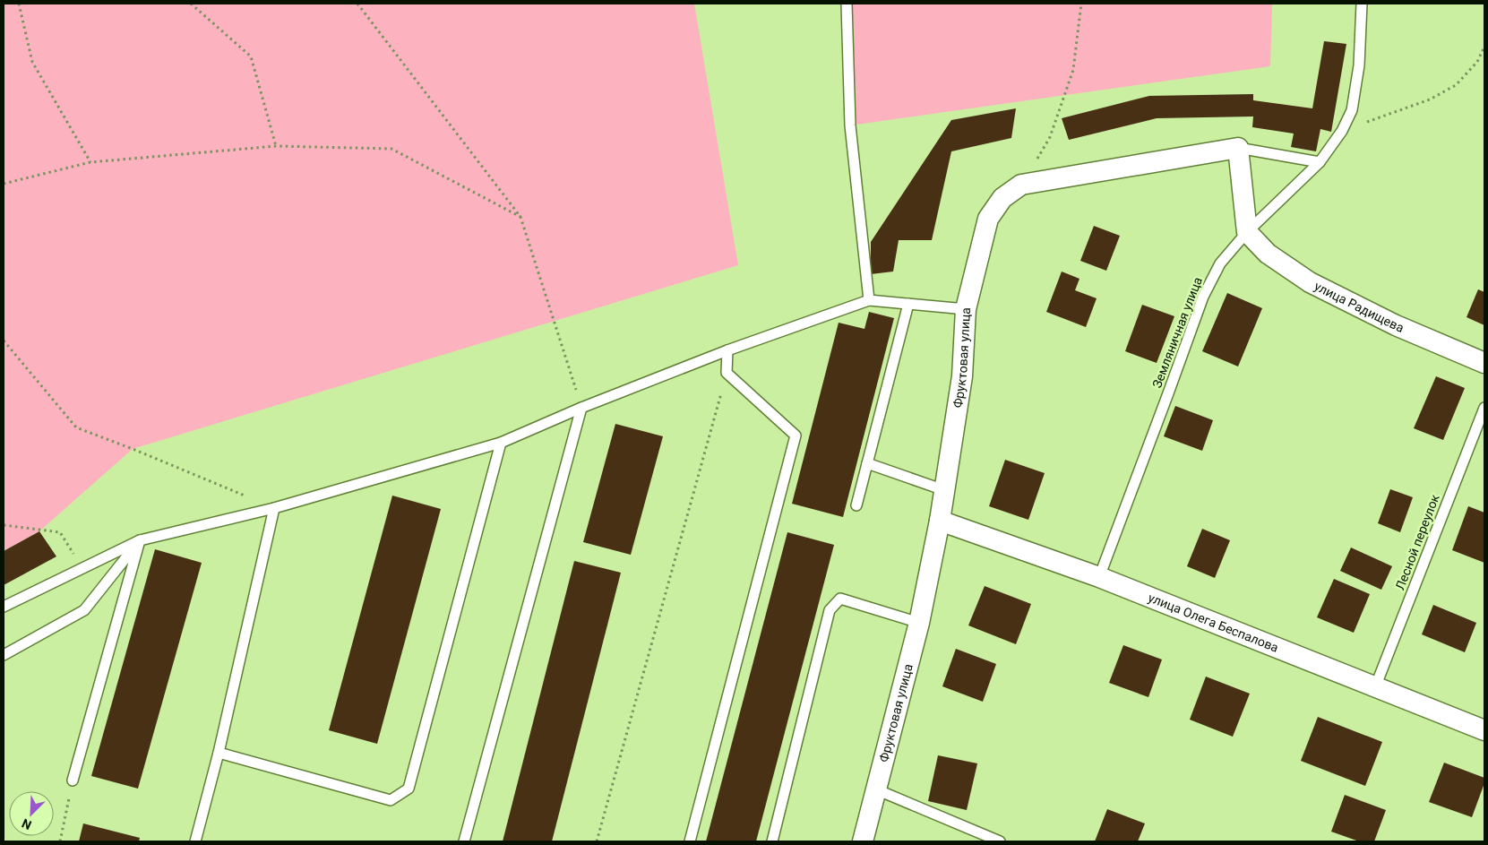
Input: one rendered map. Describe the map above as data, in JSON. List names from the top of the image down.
{
  "streets": {
    "street": ["улица Радищева", "Фруктовая улица", "улица Олега Беспалова"],
    "lane": ["Земляничная улица", "Лесной переулок"]
  },
  "crossings": [
    ["улица Радищева", "Земляничная улица"],
    ["Земляничная улица", "улица Олега Беспалова"],
    ["Фруктовая улица", "улица Олега Беспалова"],
    ["Лесной переулок", "улица Олега Беспалова"]
  ],
  "north": "bottom left"
}
